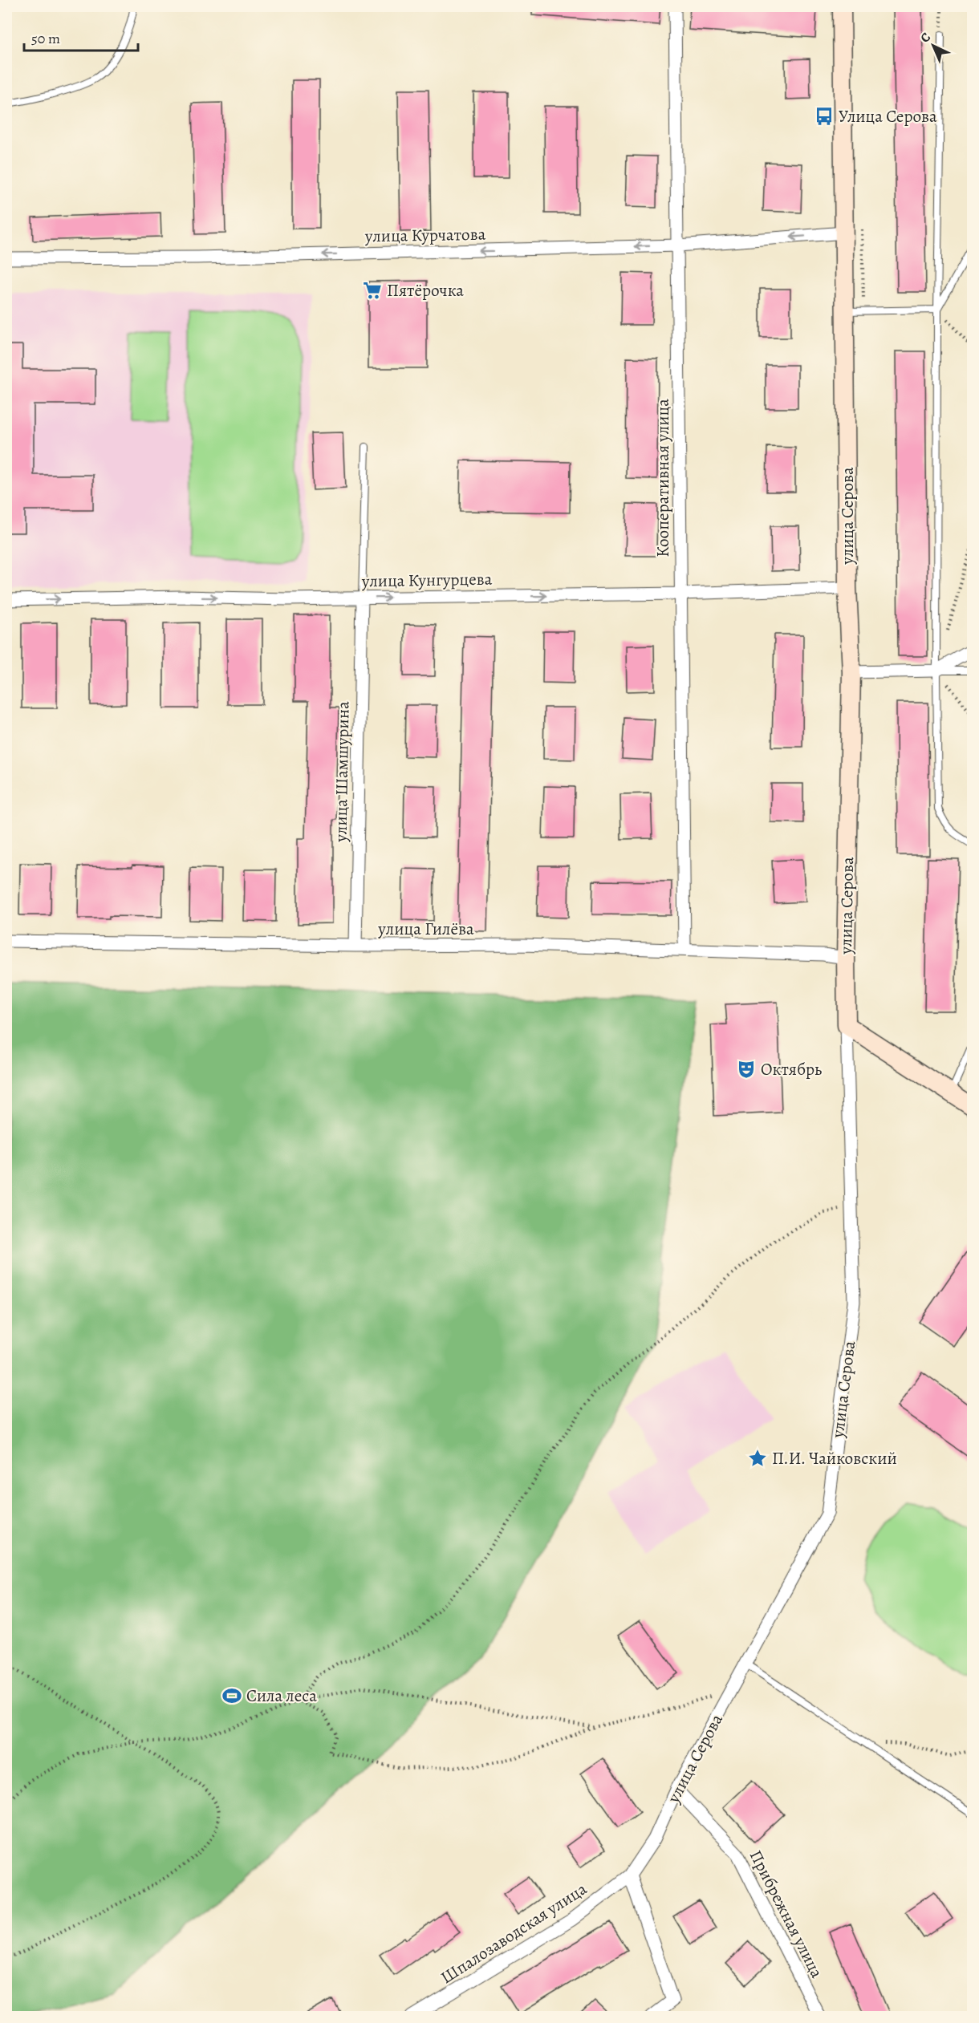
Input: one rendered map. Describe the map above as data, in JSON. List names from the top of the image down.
{
  "streets": {
    "main road": ["улица Серова"],
    "street": [
      "улица Курчатова",
      "Кооперативная улица",
      "улица Кунгурцева",
      "улица Шамшурина",
      "улица Гилёва",
      "Прибрежная улица",
      "Шпалозаводская улица"
    ]
  },
  "crossings": [
    ["улица Курчатова", "Кооперативная улица"],
    ["улица Курчатова", "улица Серова"],
    ["Кооперативная улица", "улица Кунгурцева"],
    ["Кооперативная улица", "улица Гилёва"],
    ["улица Серова", "улица Кунгурцева"],
    ["улица Серова", "улица Гилёва"],
    ["улица Серова", "Прибрежная улица"],
    ["улица Серова", "Шпалозаводская улица"],
    ["улица Кунгурцева", "улица Шамшурина"],
    ["улица Шамшурина", "улица Гилёва"]
  ],
  "one_way": ["улица Курчатова", "улица Кунгурцева"],
  "places": {
    "bus stop": ["Улица Серова"],
    "supermarket": ["Пятёрочка"],
    "theatre": ["Октябрь"],
    "place": ["П.И. Чайковский"],
    "sports": ["Сила леса"]
  },
  "scale_bar": "50 m",
  "north": "top left"
}
